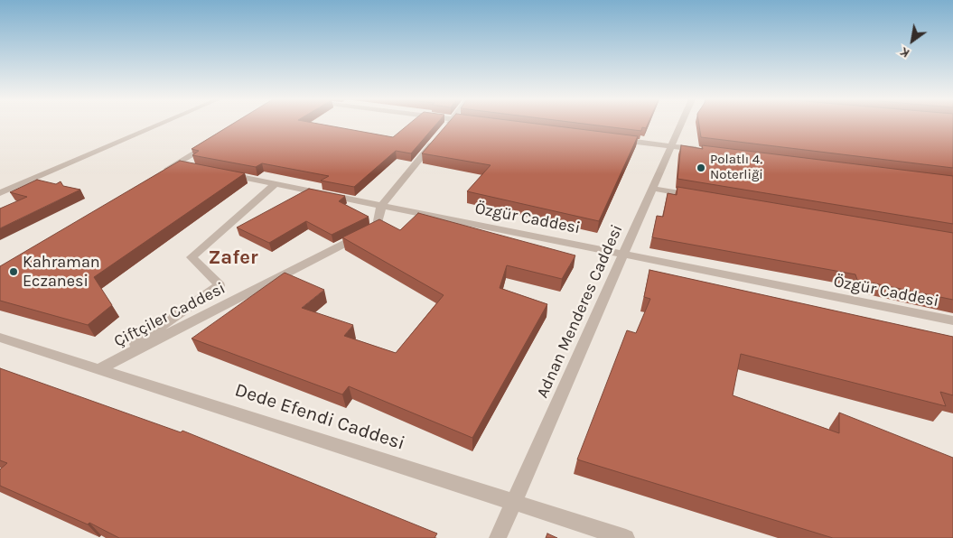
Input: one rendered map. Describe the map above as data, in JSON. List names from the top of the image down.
{
  "streets": {
    "street": [
      "Özgür Caddesi",
      "Adnan Menderes Caddesi",
      "Çiftçiler Caddesi",
      "Dede Efendi Caddesi"
    ]
  },
  "crossings": [
    ["Özgür Caddesi", "Adnan Menderes Caddesi"],
    ["Özgür Caddesi", "Çiftçiler Caddesi"],
    ["Adnan Menderes Caddesi", "Dede Efendi Caddesi"],
    ["Çiftçiler Caddesi", "Dede Efendi Caddesi"]
  ],
  "districts": ["Zafer"],
  "places": ["Polatlı 4. Noterliği", "Kahraman Eczanesi"],
  "north": "bottom left"
}
